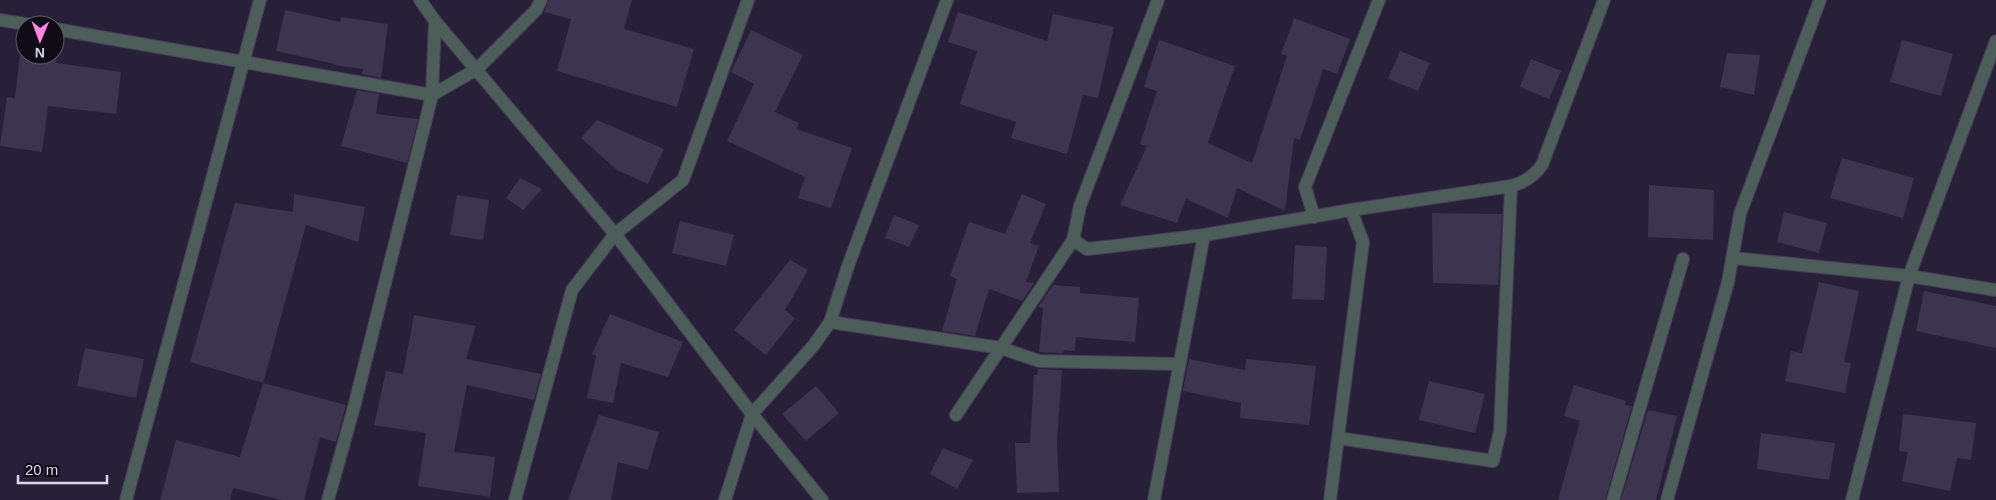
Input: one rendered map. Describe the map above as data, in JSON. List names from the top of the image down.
{
  "scale_bar": "20 m",
  "north": "bottom"
}
